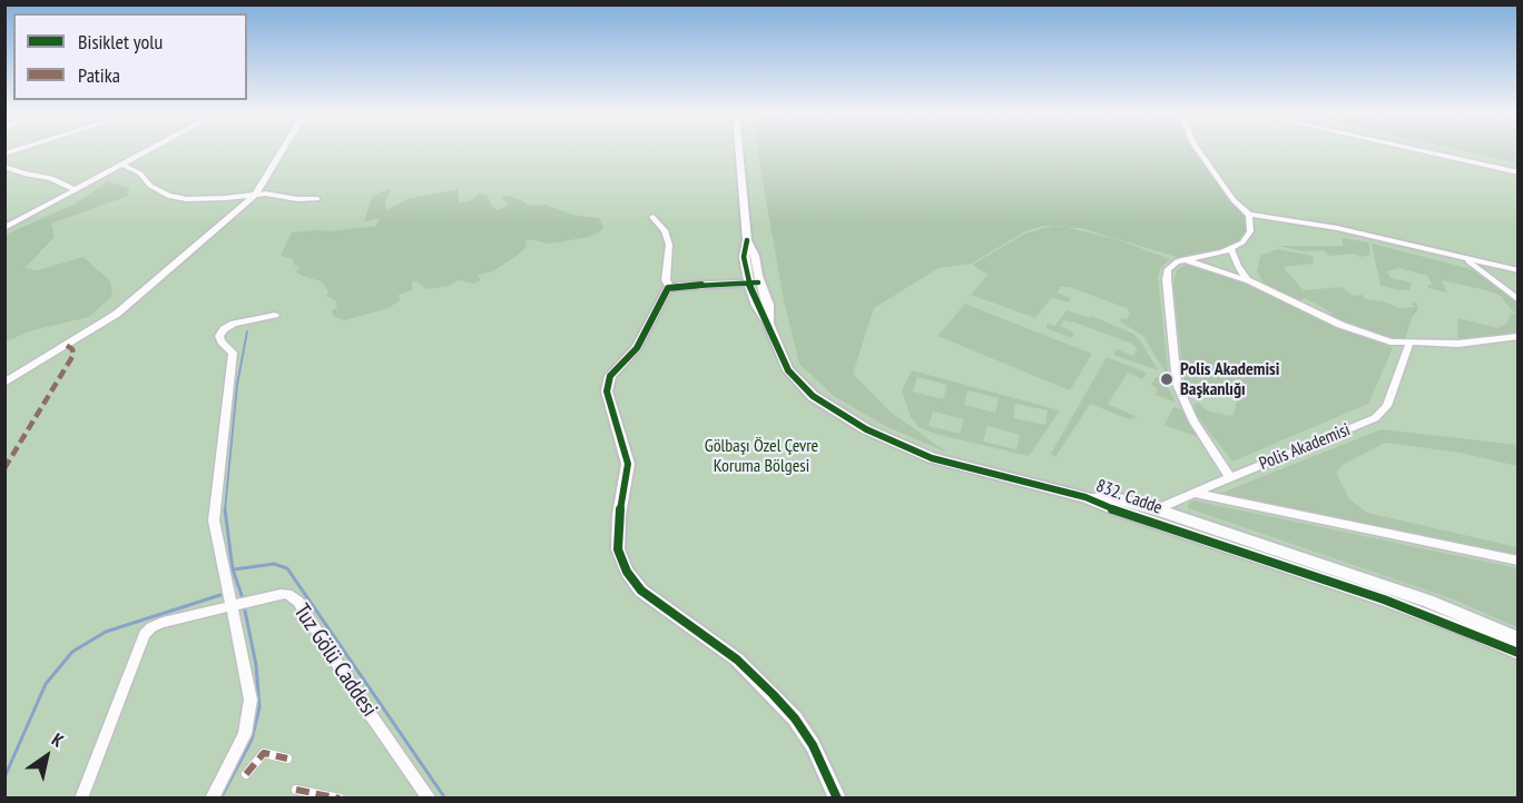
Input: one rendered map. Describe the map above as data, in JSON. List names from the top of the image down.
{
  "streets": {
    "street": ["Polis Akademisi", "832. Cadde", "Tuz Gölü Caddesi"]
  },
  "crossings": [
    ["Polis Akademisi", "832. Cadde"]
  ],
  "parks": ["Gölbaşı Özel Çevre Koruma Bölgesi"],
  "places": ["Polis Akademisi Başkanlığı"],
  "legend": ["Bisiklet yolu", "Patika"],
  "north": "top right"
}
